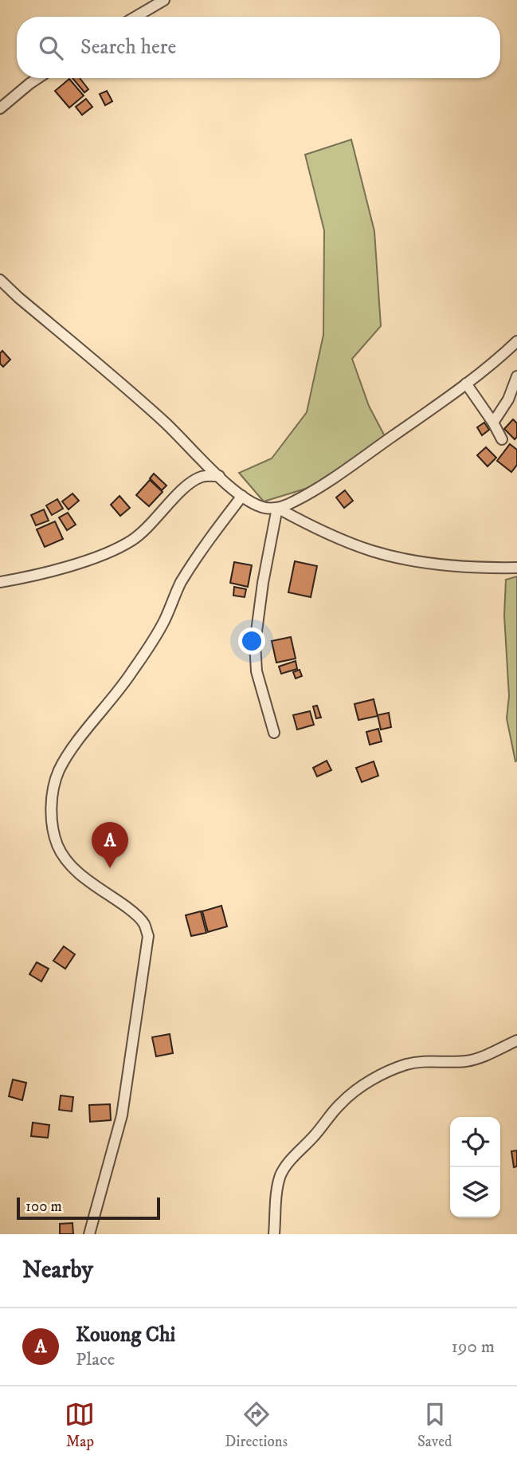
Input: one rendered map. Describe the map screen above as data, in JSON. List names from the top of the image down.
{
  "scale_bar": "100 m",
  "page": {
    "search": "Search here",
    "pins": "A",
    "scale": "100 m",
    "heading": "Nearby",
    "list": [
      {
        "mark": "A",
        "name": "Kouong Chi",
        "note": "Place",
        "value": "190 m"
      }
    ],
    "nav": ["Map", "Directions", "Saved"]
  }
}
